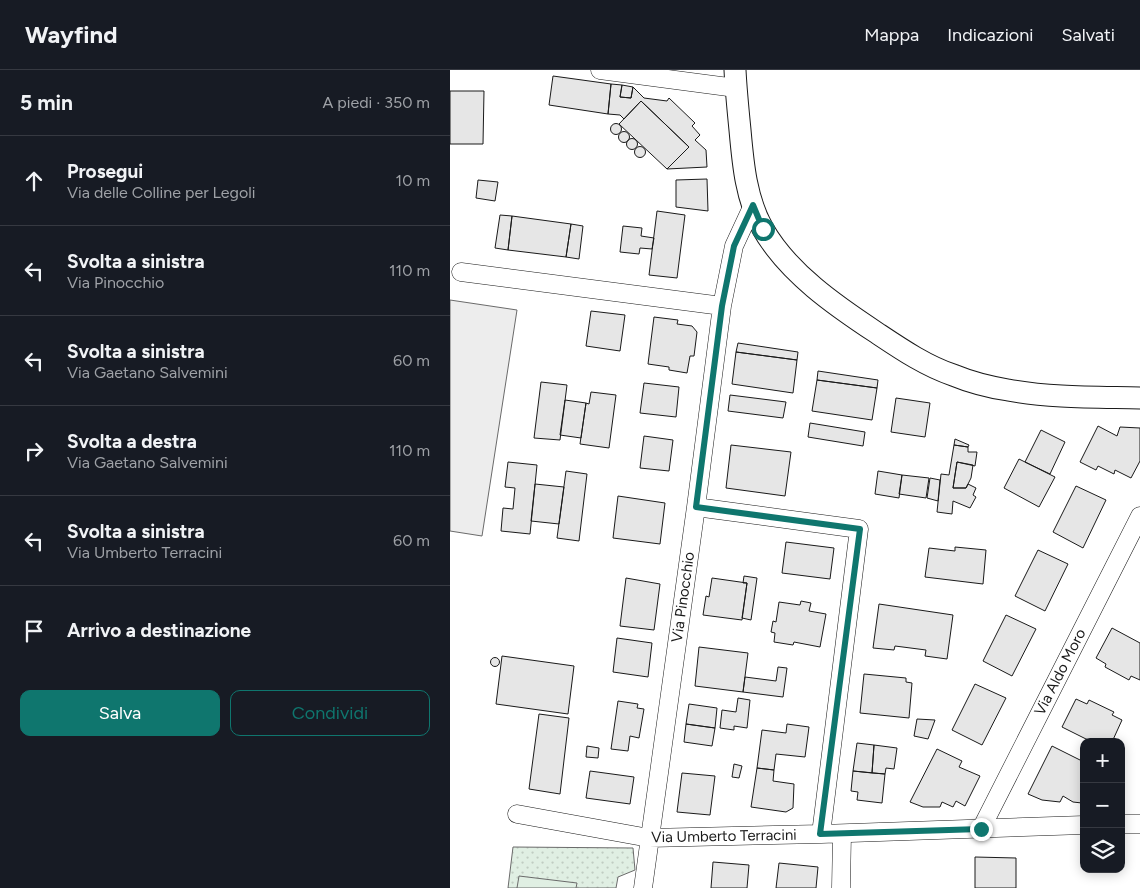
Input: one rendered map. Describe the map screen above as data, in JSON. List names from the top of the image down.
{
  "streets": {
    "street": ["Via Pinocchio", "Via Aldo Moro", "Via Umberto Terracini"]
  },
  "crossings": [
    ["Via Pinocchio", "Via Umberto Terracini"],
    ["Via Aldo Moro", "Via Umberto Terracini"]
  ],
  "page": {
    "header": "Wayfind",
    "nav": ["Mappa", "Indicazioni", "Salvati"],
    "heading": ["5 min", "A piedi · 350 m"],
    "list": [
      ["Prosegui", "Via delle Colline per Legoli", "10 m"],
      ["Svolta a sinistra", "Via Pinocchio", "110 m"],
      ["Svolta a sinistra", "Via Gaetano Salvemini", "60 m"],
      ["Svolta a destra", "Via Gaetano Salvemini", "110 m"],
      ["Svolta a sinistra", "Via Umberto Terracini", "60 m"],
      "Arrivo a destinazione"
    ],
    "buttons": ["Salva", "Condividi"],
    "map_buttons": ["+", "−"]
  }
}
